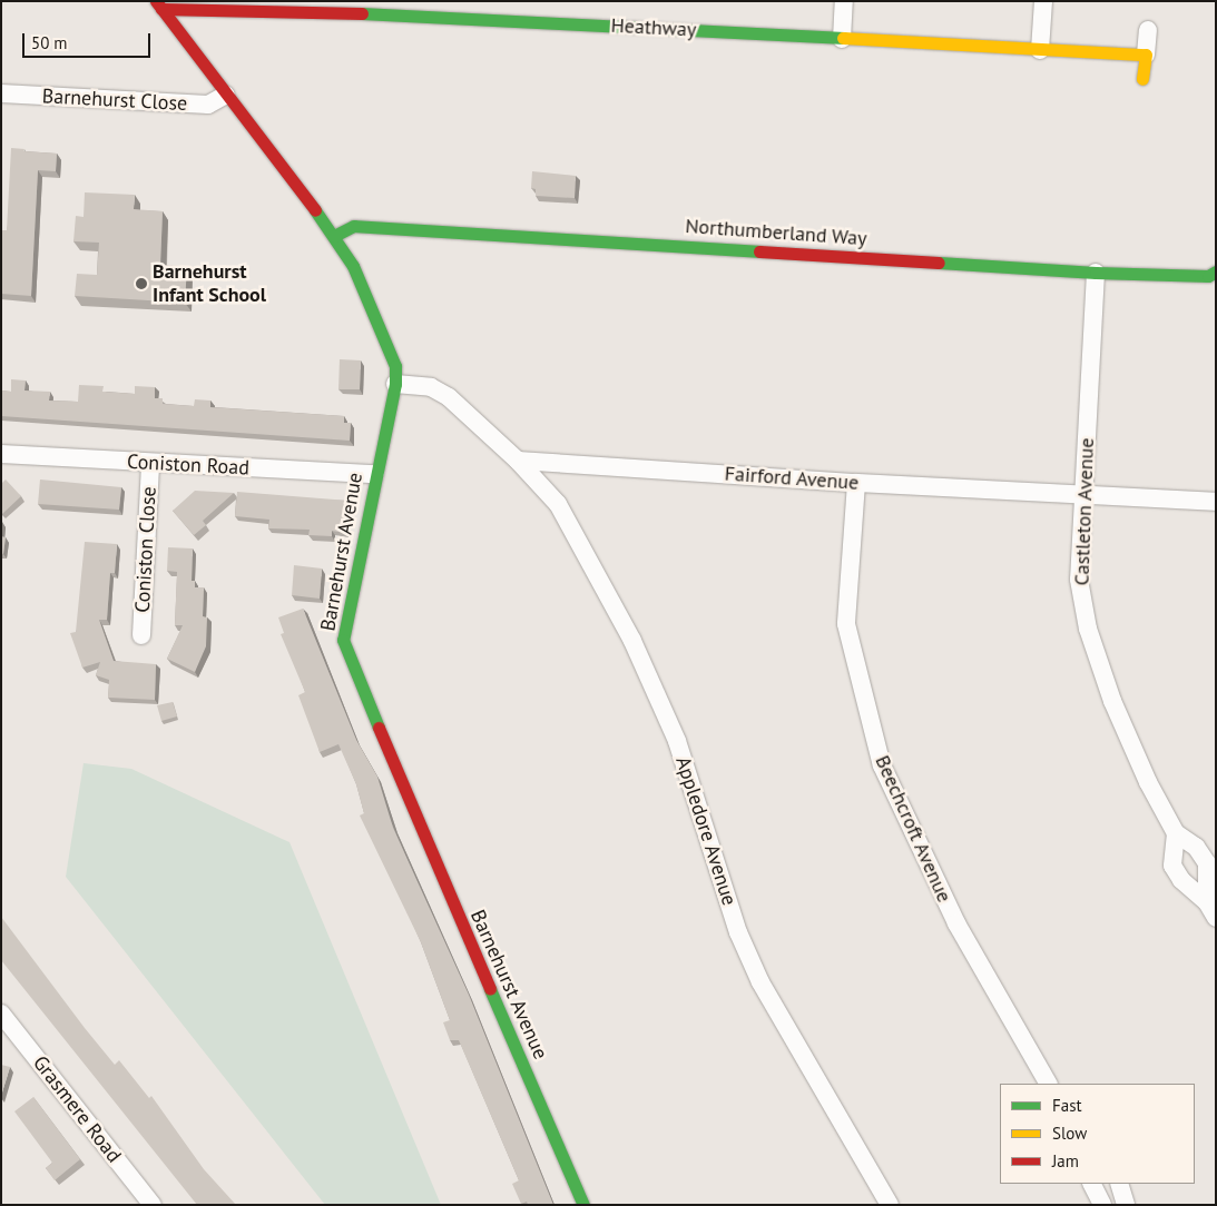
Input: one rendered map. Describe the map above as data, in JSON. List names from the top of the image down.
{
  "streets": {
    "street": [
      "Heathway",
      "Barnehurst Close",
      "Northumberland Way",
      "Coniston Road",
      "Fairford Avenue",
      "Castleton Avenue",
      "Coniston Close",
      "Barnehurst Avenue",
      "Beechcroft Avenue",
      "Appledore Avenue",
      "Grasmere Road"
    ]
  },
  "crossings": [
    ["Heathway", "Barnehurst Avenue"],
    ["Barnehurst Close", "Barnehurst Avenue"],
    ["Northumberland Way", "Castleton Avenue"],
    ["Northumberland Way", "Barnehurst Avenue"],
    ["Coniston Road", "Coniston Close"],
    ["Coniston Road", "Barnehurst Avenue"],
    ["Fairford Avenue", "Castleton Avenue"],
    ["Fairford Avenue", "Beechcroft Avenue"],
    ["Fairford Avenue", "Appledore Avenue"]
  ],
  "places": ["Barnehurst Infant School"],
  "legend": ["Fast", "Slow", "Jam"],
  "scale_bar": "50 m"
}
